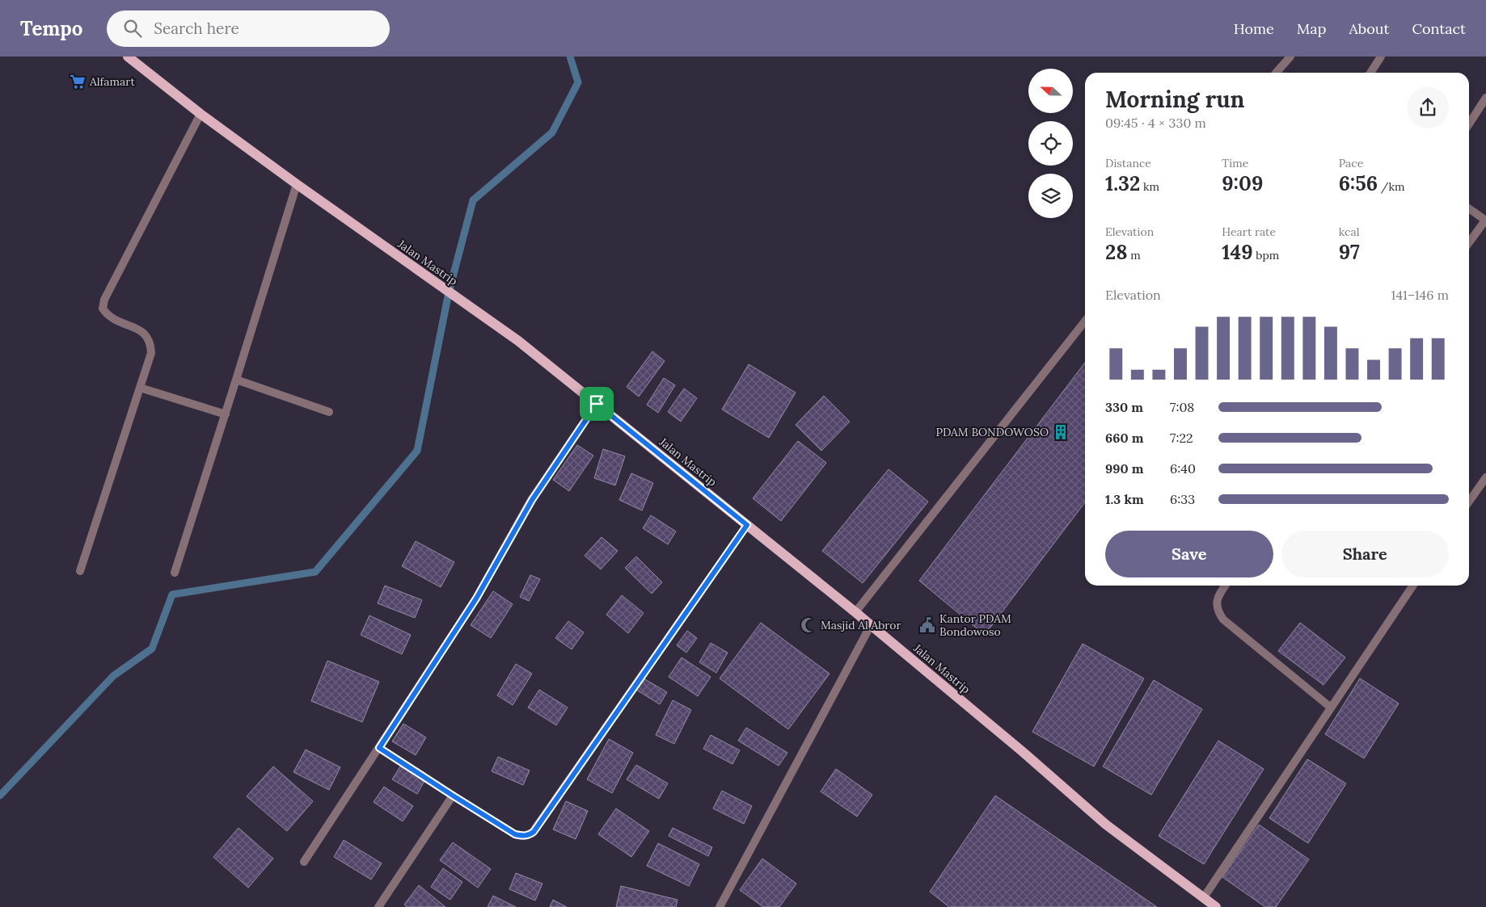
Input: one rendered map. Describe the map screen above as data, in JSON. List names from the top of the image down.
{
  "streets": {
    "main road": ["Jalan Mastrip"]
  },
  "places": {
    "supermarket": ["Alfamart"],
    "building": ["PDAM BONDOWOSO"],
    "mosque": ["Masjid Al Abror"],
    "public building": ["Kantor PDAM Bondowoso"]
  },
  "north": "left",
  "page": {
    "header": "Tempo",
    "search": "Search here",
    "nav": [
      "Home",
      "Map",
      "About",
      "Contact"
    ],
    "heading": ["Morning run", "09:45 · 4 × 330 m"],
    "stats": [
      ["Distance", "1.32 km"],
      ["Time", "9:09"],
      ["Pace", "6:56 /km"],
      ["Elevation", "28 m"],
      ["Heart rate", "149 bpm"],
      ["kcal", "97"]
    ],
    "chart": ["Elevation", "141–146 m"],
    "list": [
      {
        "name": "330 m",
        "note": "7:08"
      },
      {
        "name": "660 m",
        "note": "7:22"
      },
      {
        "name": "990 m",
        "note": "6:40"
      },
      {
        "name": "1.3 km",
        "note": "6:33"
      }
    ],
    "buttons": ["Save", "Share"]
  }
}
